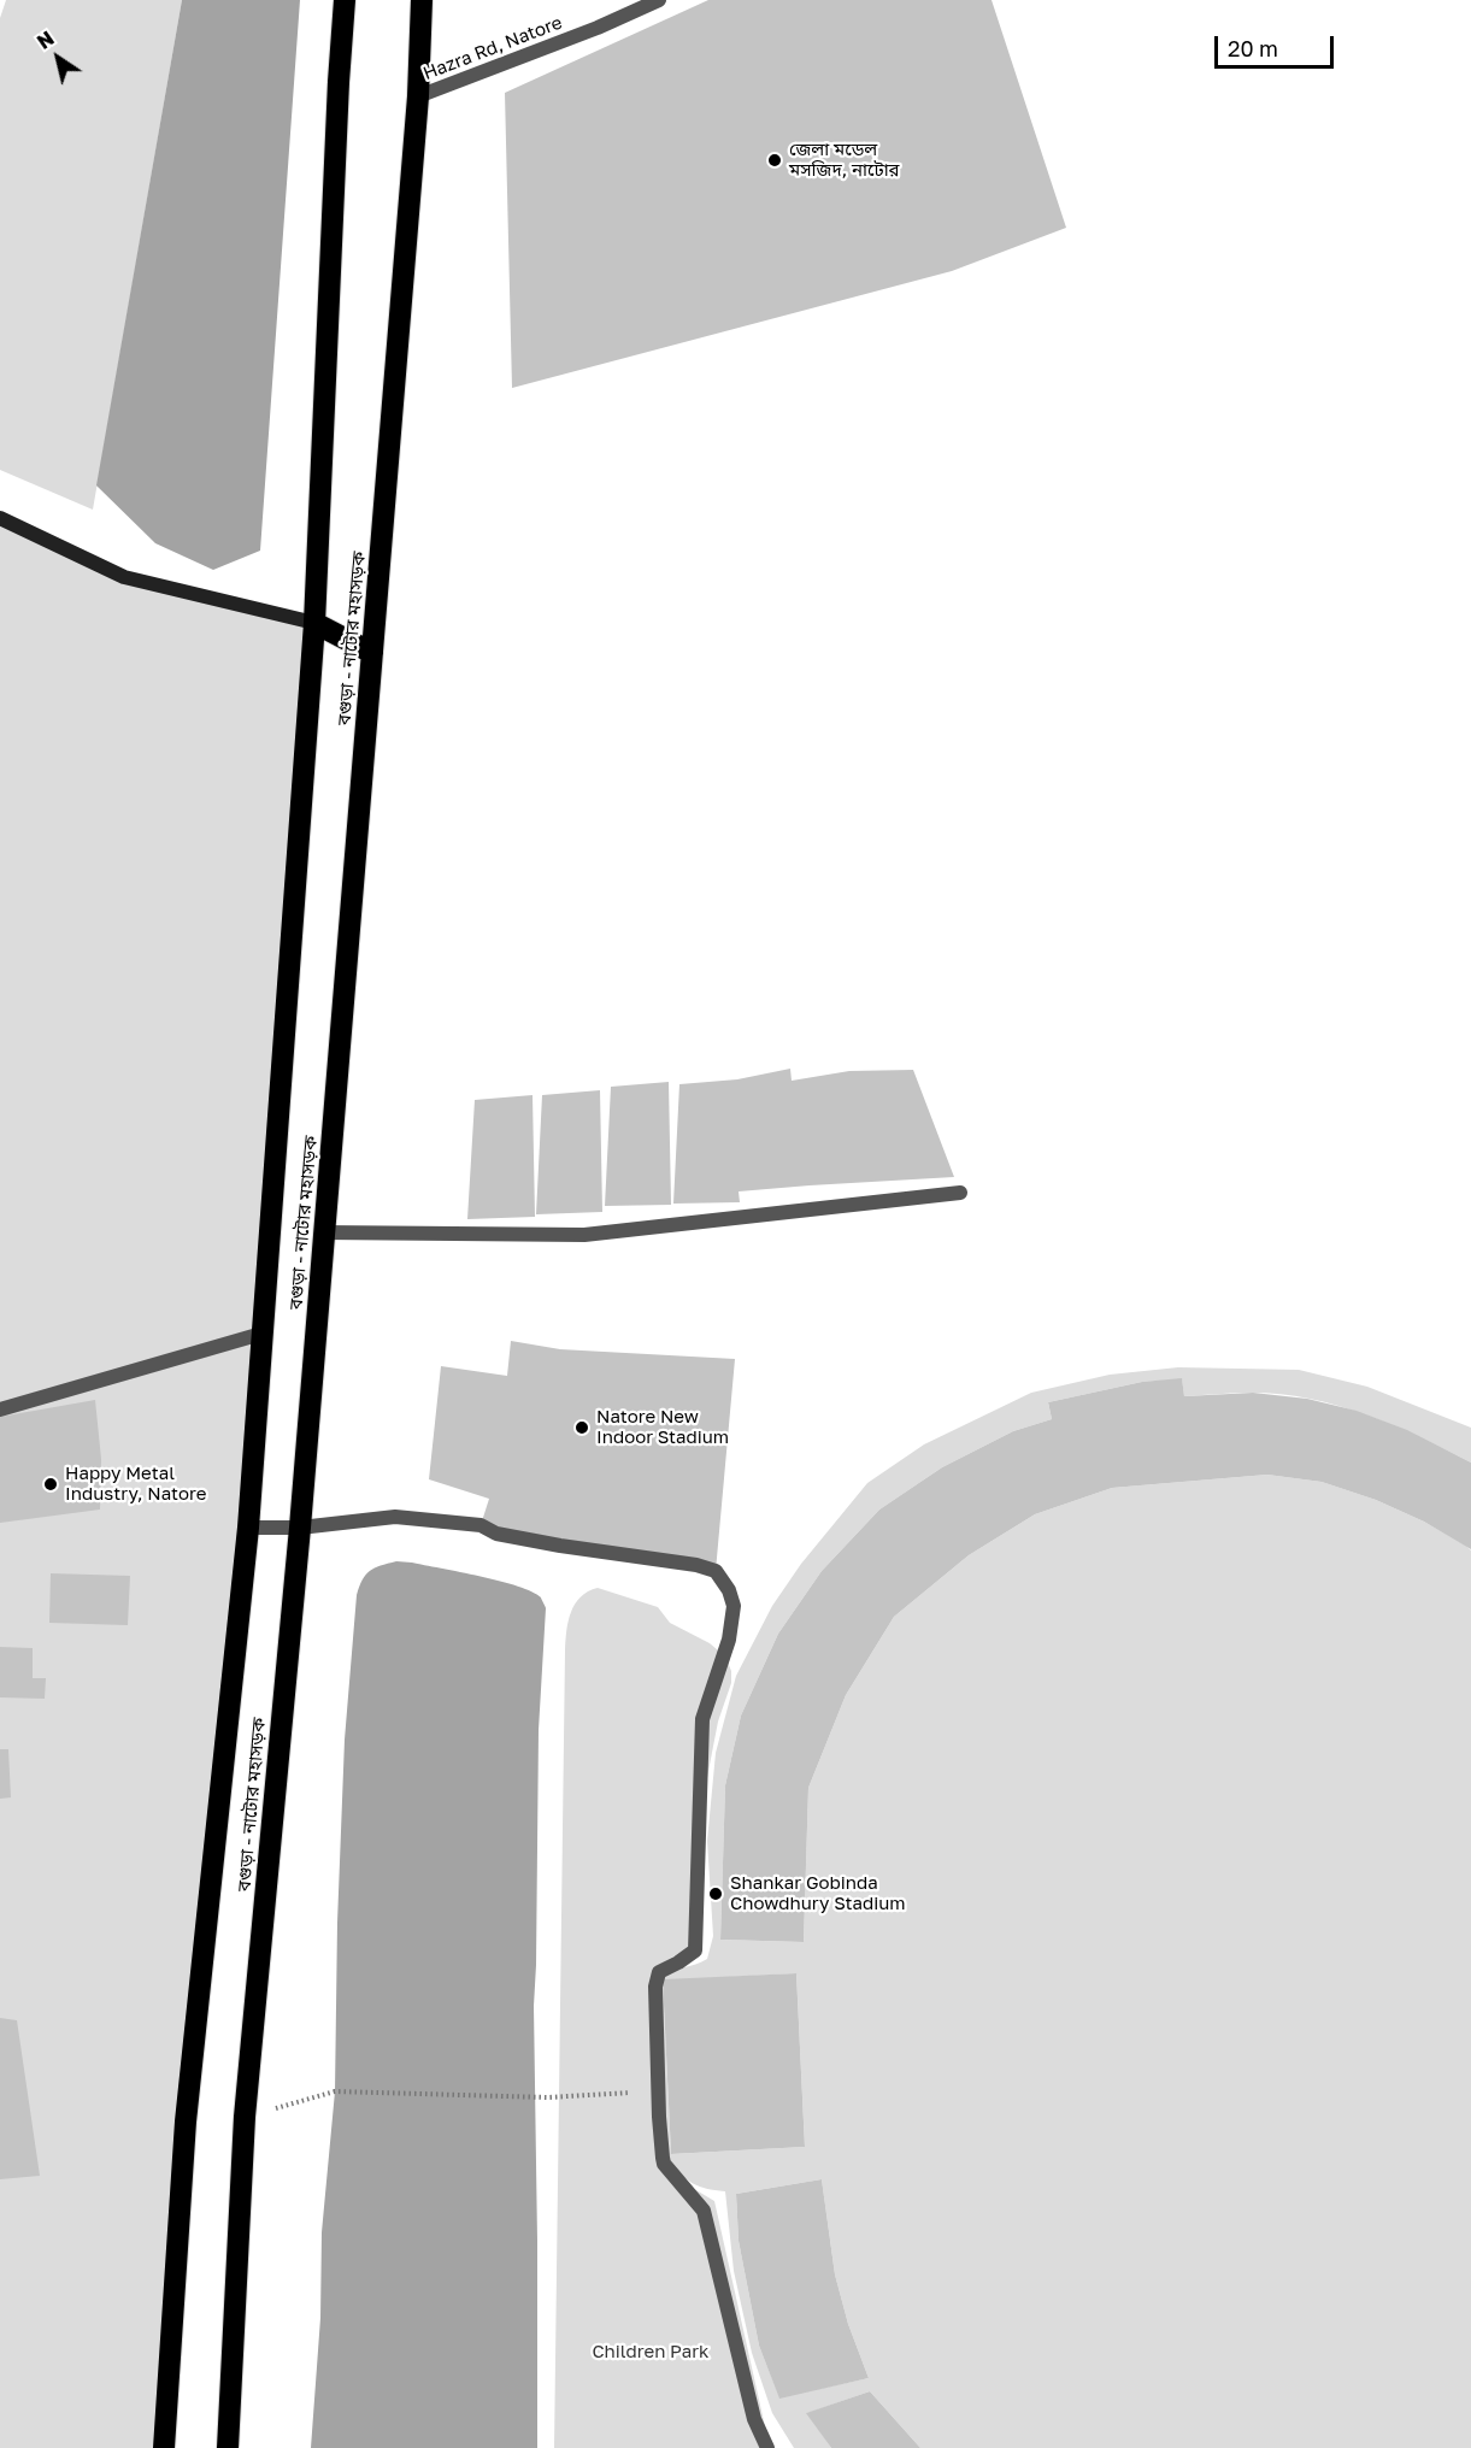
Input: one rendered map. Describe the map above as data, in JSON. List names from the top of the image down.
{
  "streets": {
    "highway": ["বগুড়া - নাটোর মহাসড়ক"],
    "street": ["Hazra Rd, Natore"]
  },
  "crossings": [
    ["Hazra Rd, Natore", "বগুড়া - নাটোর মহাসড়ক"]
  ],
  "parks": ["Children Park"],
  "places": [
    "জেলা মডেল মসজিদ, নাটোর",
    "Natore New Indoor Stadium",
    "Happy Metal Industry, Natore",
    "Shankar Gobinda Chowdhury Stadium"
  ],
  "scale_bar": "20 m",
  "north": "top left"
}
